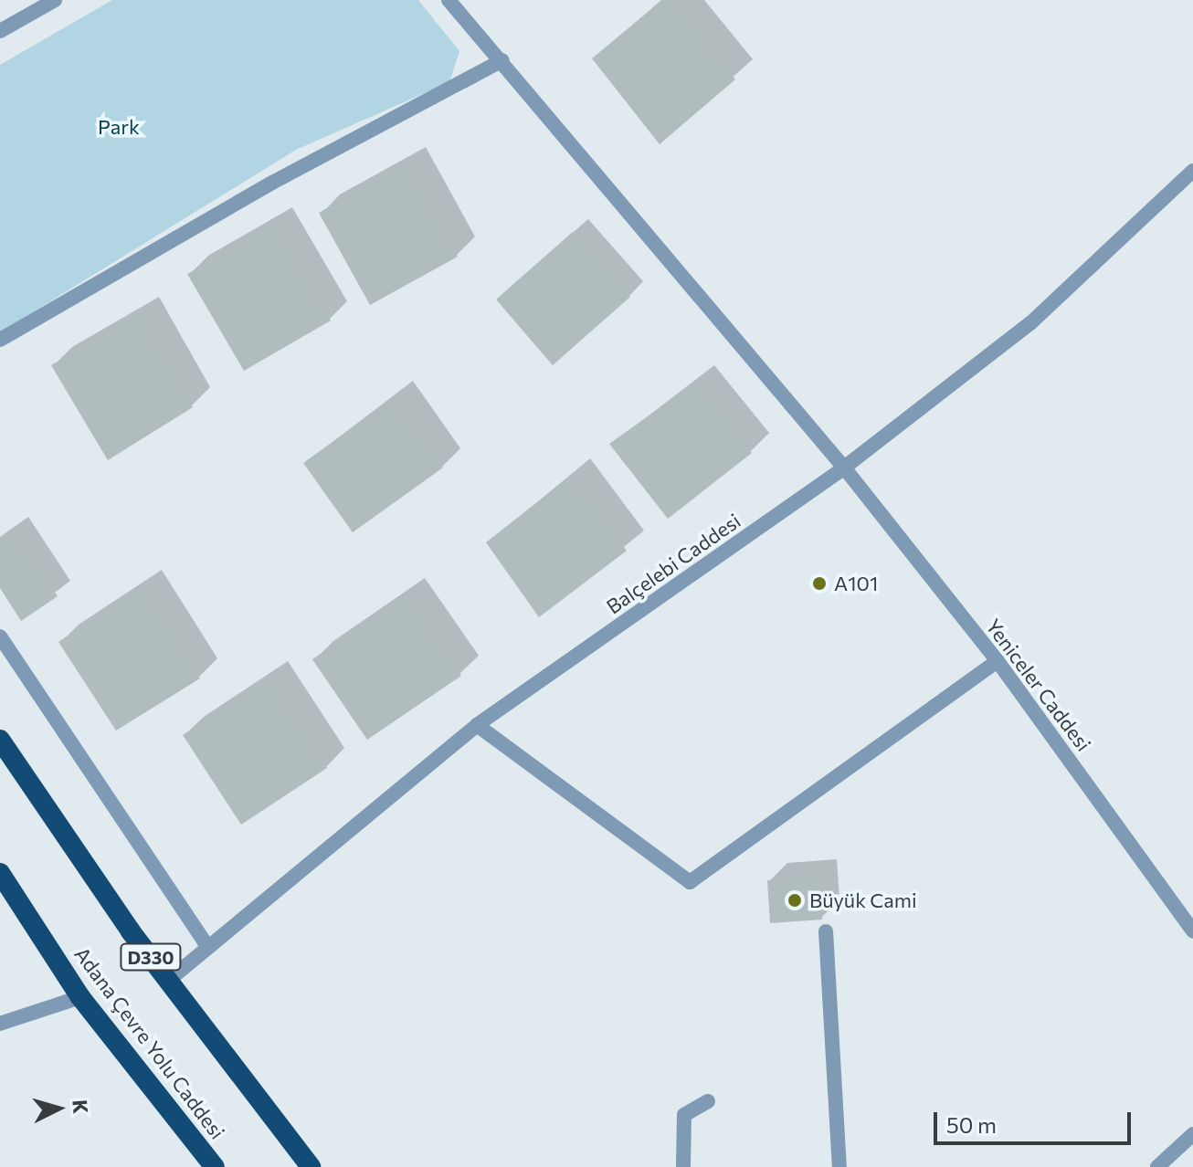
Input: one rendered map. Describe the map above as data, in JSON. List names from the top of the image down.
{
  "streets": {
    "highway": ["D330", "Adana Çevre Yolu Caddesi"],
    "street": ["Balçelebi Caddesi", "Yeniceler Caddesi"]
  },
  "crossings": [
    ["Balçelebi Caddesi", "Yeniceler Caddesi"],
    ["Balçelebi Caddesi", "D330"]
  ],
  "parks": ["Park"],
  "places": ["A101", "Büyük Cami"],
  "scale_bar": "50 m",
  "north": "right"
}
